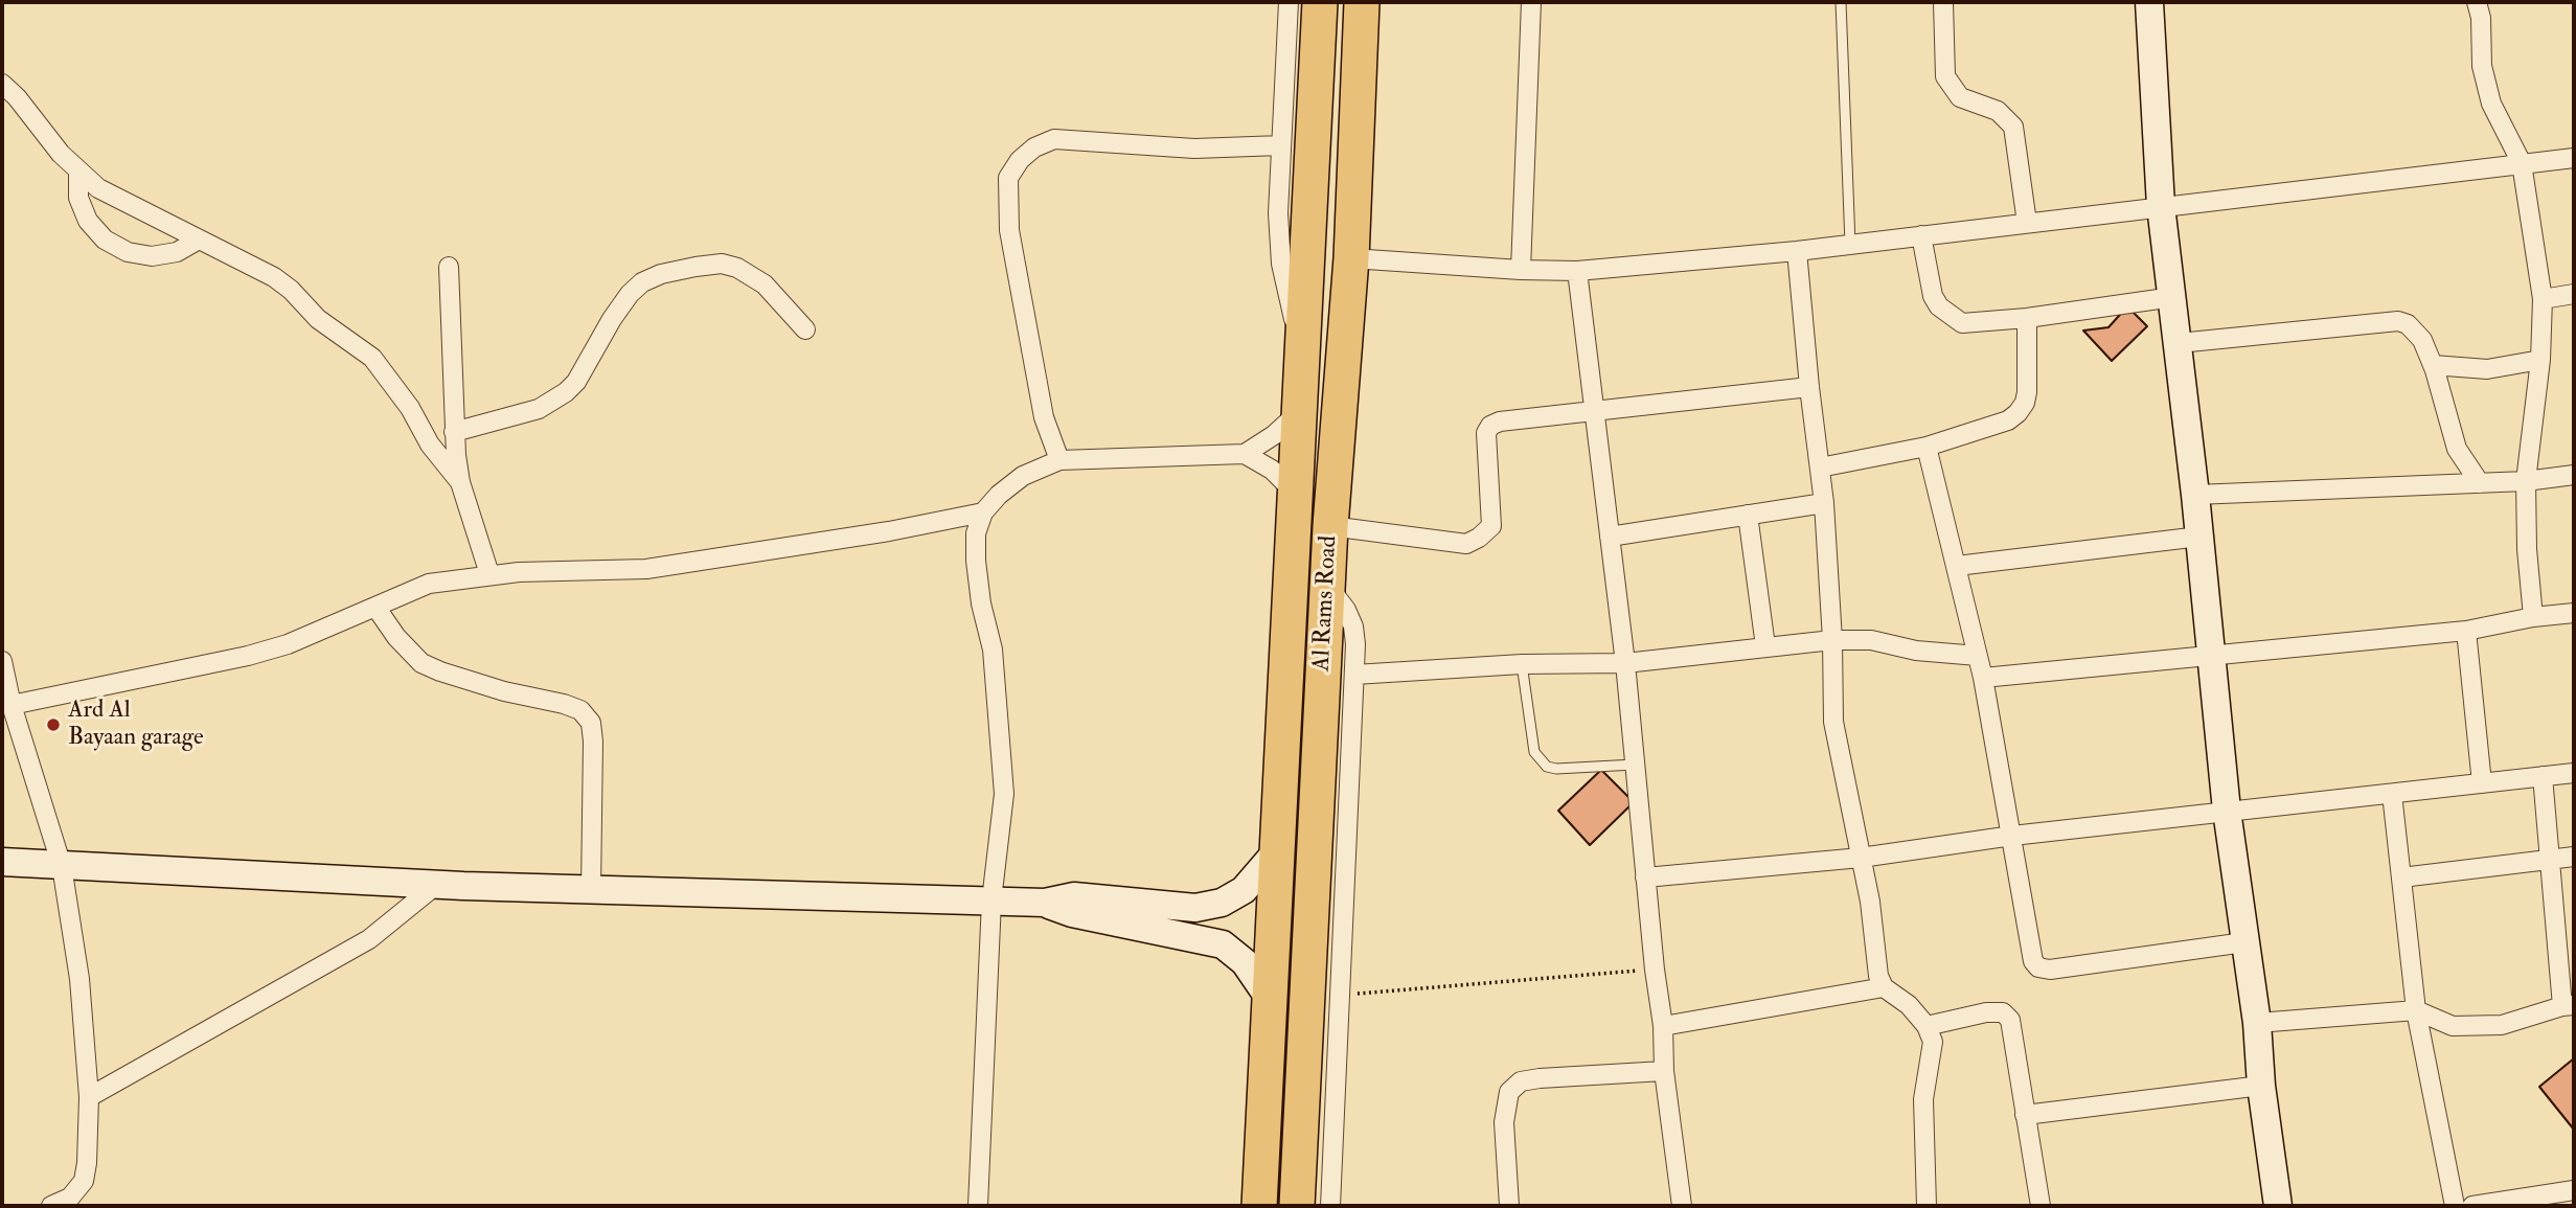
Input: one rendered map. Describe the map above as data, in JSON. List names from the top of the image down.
{
  "streets": {
    "highway": ["Al Rams Road"]
  },
  "places": ["Ard Al Bayaan garage"]
}
